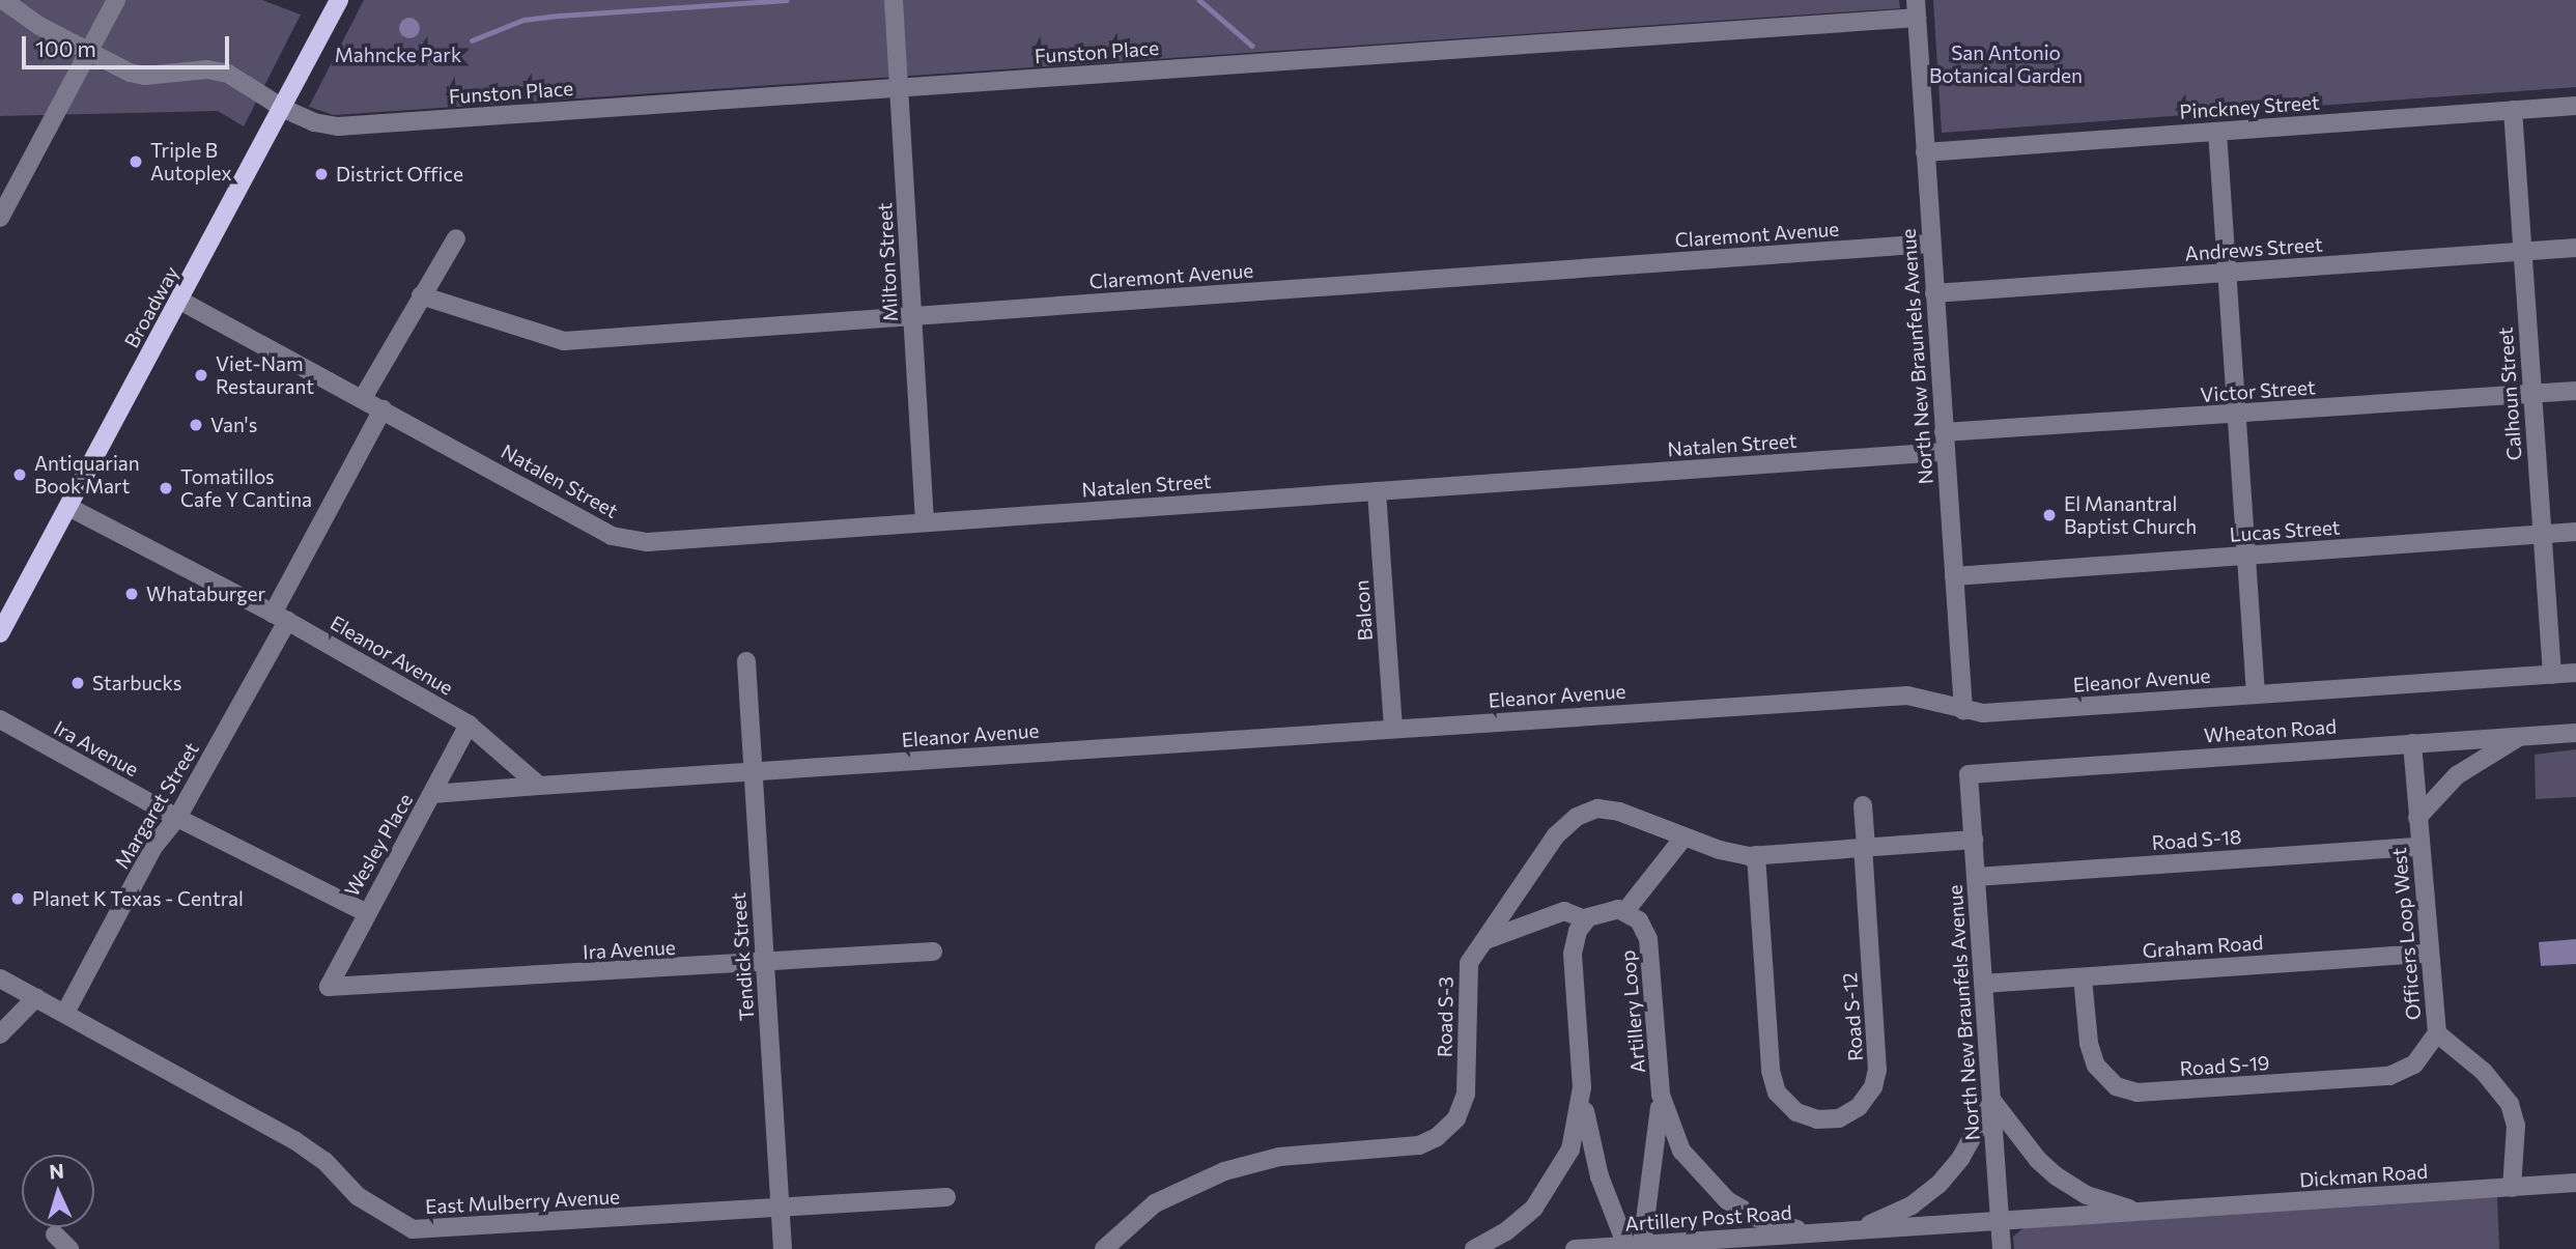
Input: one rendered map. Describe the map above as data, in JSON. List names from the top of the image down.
{
  "streets": {
    "main road": ["Broadway"],
    "street": [
      "Funston Place",
      "Pinckney Street",
      "Claremont Avenue",
      "Andrews Street",
      "Milton Street",
      "North New Braunfels Avenue",
      "Victor Street",
      "Calhoun Street",
      "Natalen Street",
      "Lucas Street",
      "Balcon",
      "Eleanor Avenue",
      "Wheaton Road",
      "Ira Avenue",
      "Margaret Street",
      "Road S-18",
      "Wesley Place",
      "Officers Loop West",
      "Graham Road",
      "Tendick Street",
      "Artillery Loop",
      "Road S-3",
      "Road S-12",
      "Road S-19",
      "Dickman Road",
      "East Mulberry Avenue",
      "Artillery Post Road"
    ]
  },
  "crossings": [
    ["Funston Place", "Milton Street"],
    ["Funston Place", "Broadway"],
    ["Funston Place", "North New Braunfels Avenue"],
    ["Pinckney Street", "North New Braunfels Avenue"],
    ["Pinckney Street", "Calhoun Street"],
    ["Claremont Avenue", "Milton Street"],
    ["Claremont Avenue", "North New Braunfels Avenue"],
    ["Andrews Street", "North New Braunfels Avenue"],
    ["Andrews Street", "Calhoun Street"],
    ["Milton Street", "Natalen Street"],
    ["Broadway", "Eleanor Avenue"],
    ["North New Braunfels Avenue", "Victor Street"],
    ["North New Braunfels Avenue", "Natalen Street"],
    ["North New Braunfels Avenue", "Lucas Street"],
    ["North New Braunfels Avenue", "Eleanor Avenue"],
    ["North New Braunfels Avenue", "Wheaton Road"],
    ["North New Braunfels Avenue", "Road S-18"],
    ["North New Braunfels Avenue", "Graham Road"],
    ["North New Braunfels Avenue", "Road S-3"],
    ["North New Braunfels Avenue", "Dickman Road"],
    ["North New Braunfels Avenue", "Artillery Post Road"],
    ["Victor Street", "Calhoun Street"],
    ["Calhoun Street", "Lucas Street"],
    ["Calhoun Street", "Eleanor Avenue"],
    ["Natalen Street", "Balcon"],
    ["Natalen Street", "Margaret Street"],
    ["Balcon", "Eleanor Avenue"],
    ["Eleanor Avenue", "Margaret Street"],
    ["Eleanor Avenue", "Wesley Place"],
    ["Eleanor Avenue", "Tendick Street"],
    ["Wheaton Road", "Officers Loop West"],
    ["Ira Avenue", "Margaret Street"],
    ["Ira Avenue", "Wesley Place"],
    ["Ira Avenue", "Tendick Street"],
    ["Margaret Street", "East Mulberry Avenue"],
    ["Road S-18", "Officers Loop West"],
    ["Officers Loop West", "Graham Road"],
    ["Officers Loop West", "Road S-19"],
    ["Officers Loop West", "Dickman Road"],
    ["Graham Road", "Road S-19"],
    ["Tendick Street", "East Mulberry Avenue"],
    ["Artillery Loop", "Artillery Post Road"],
    ["Road S-3", "Road S-12"],
    ["Dickman Road", "Artillery Post Road"]
  ],
  "parks": ["San Antonio Botanical Garden", "Mahncke Park"],
  "places": [
    "Triple B Autoplex",
    "District Office",
    "Viet-Nam Restaurant",
    "Van's",
    "Antiquarian Book Mart",
    "Tomatillos Cafe Y Cantina",
    "El Manantral Baptist Church",
    "Whataburger",
    "Starbucks",
    "Planet K Texas - Central"
  ],
  "scale_bar": "100 m",
  "north": "top"
}
